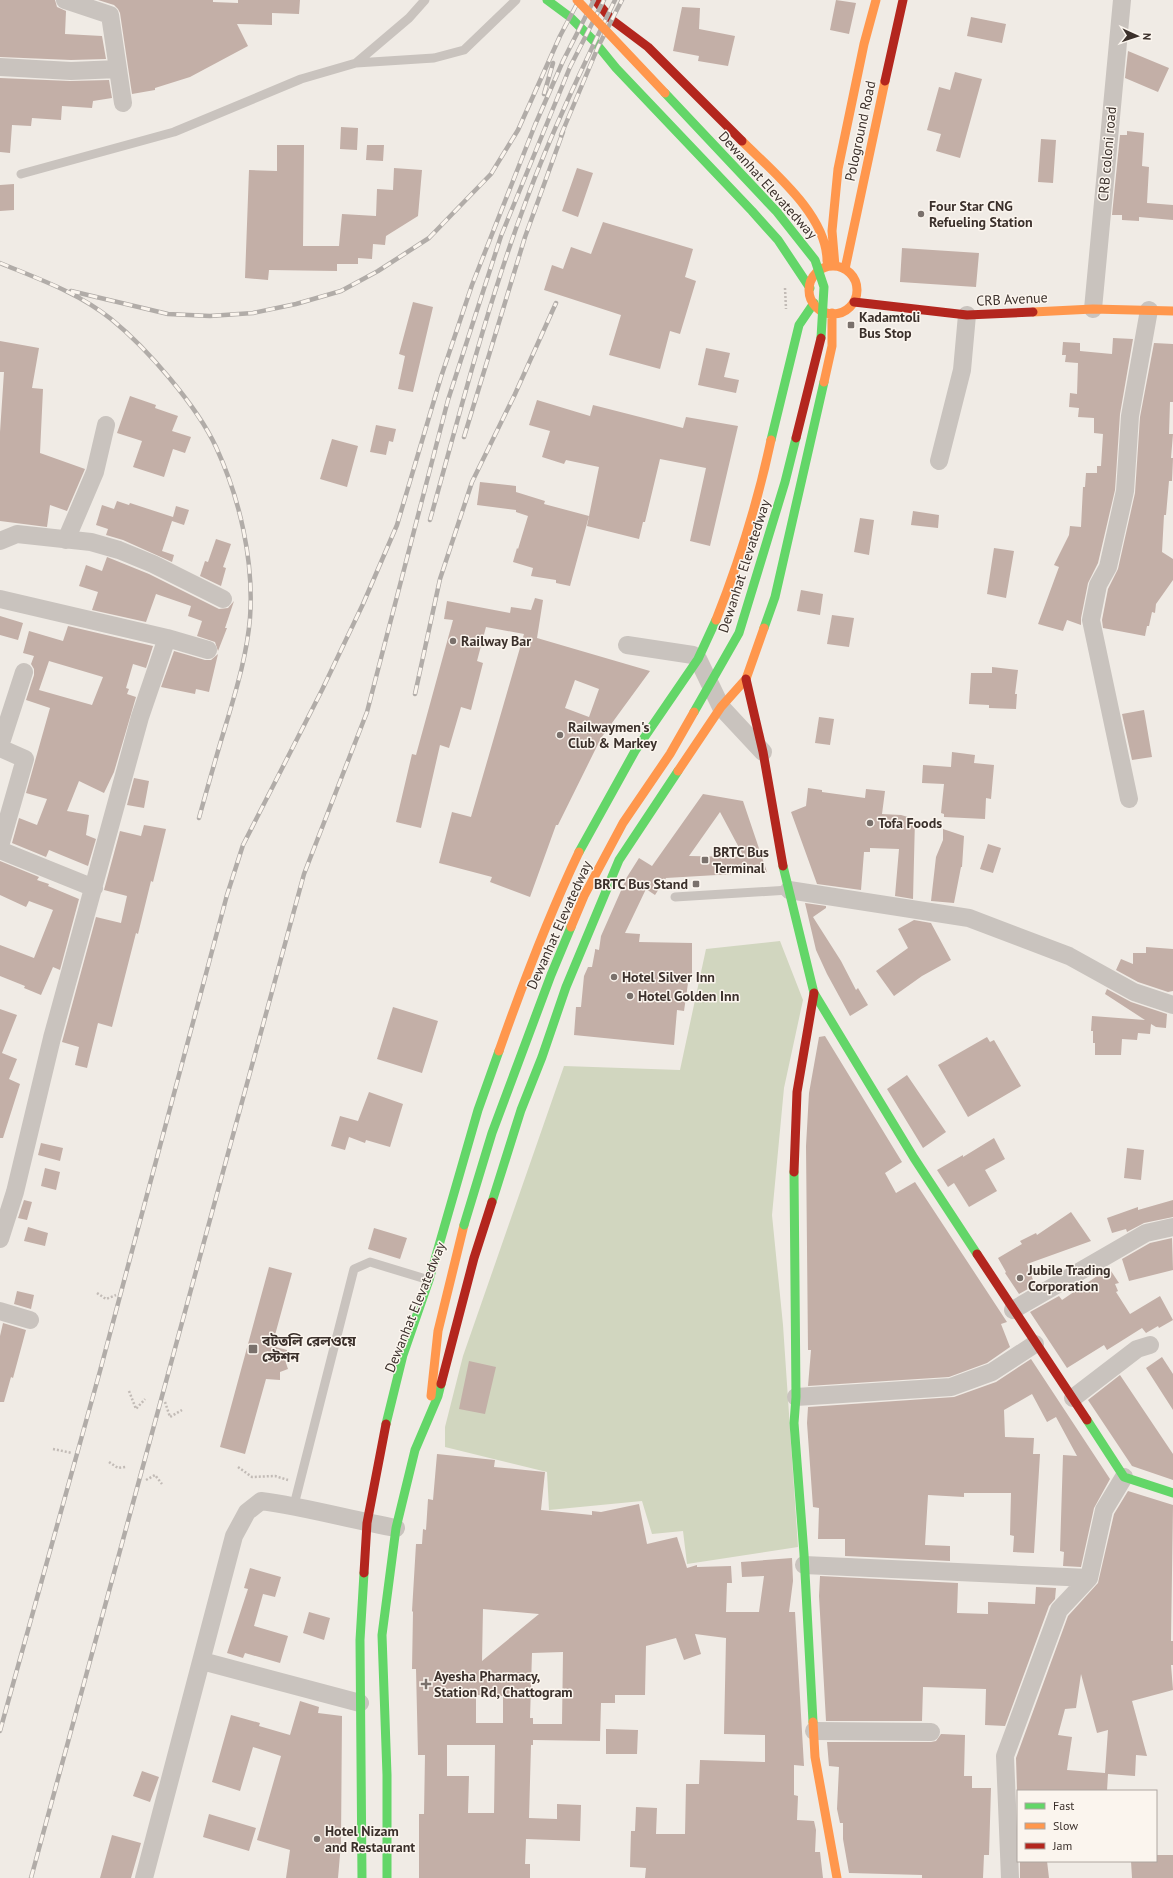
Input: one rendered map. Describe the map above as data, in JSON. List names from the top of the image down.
{
  "streets": {
    "main road": ["Pologround Road", "Dewanhat Elevatedway", "CRB Avenue"],
    "street": ["CRB coloni road"]
  },
  "crossings": [
    ["Pologround Road", "CRB Avenue"],
    ["CRB coloni road", "CRB Avenue"]
  ],
  "places": {
    "other": [
      "Four Star CNG Refueling Station",
      "Railway Bar",
      "Railwaymen's Club & Markey",
      "Tofa Foods",
      "Hotel Silver Inn",
      "Hotel Golden Inn",
      "Jubile Trading Corporation",
      "Hotel Nizam and Restaurant"
    ],
    "transit": [
      "Kadamtoli Bus Stop",
      "BRTC Bus Terminal",
      "BRTC Bus Stand",
      "বটতলি রেলওয়ে স্টেশন"
    ],
    "health": ["Ayesha Pharmacy, Station Rd, Chattogram"]
  },
  "legend": ["Fast", "Slow", "Jam"],
  "north": "right"
}
